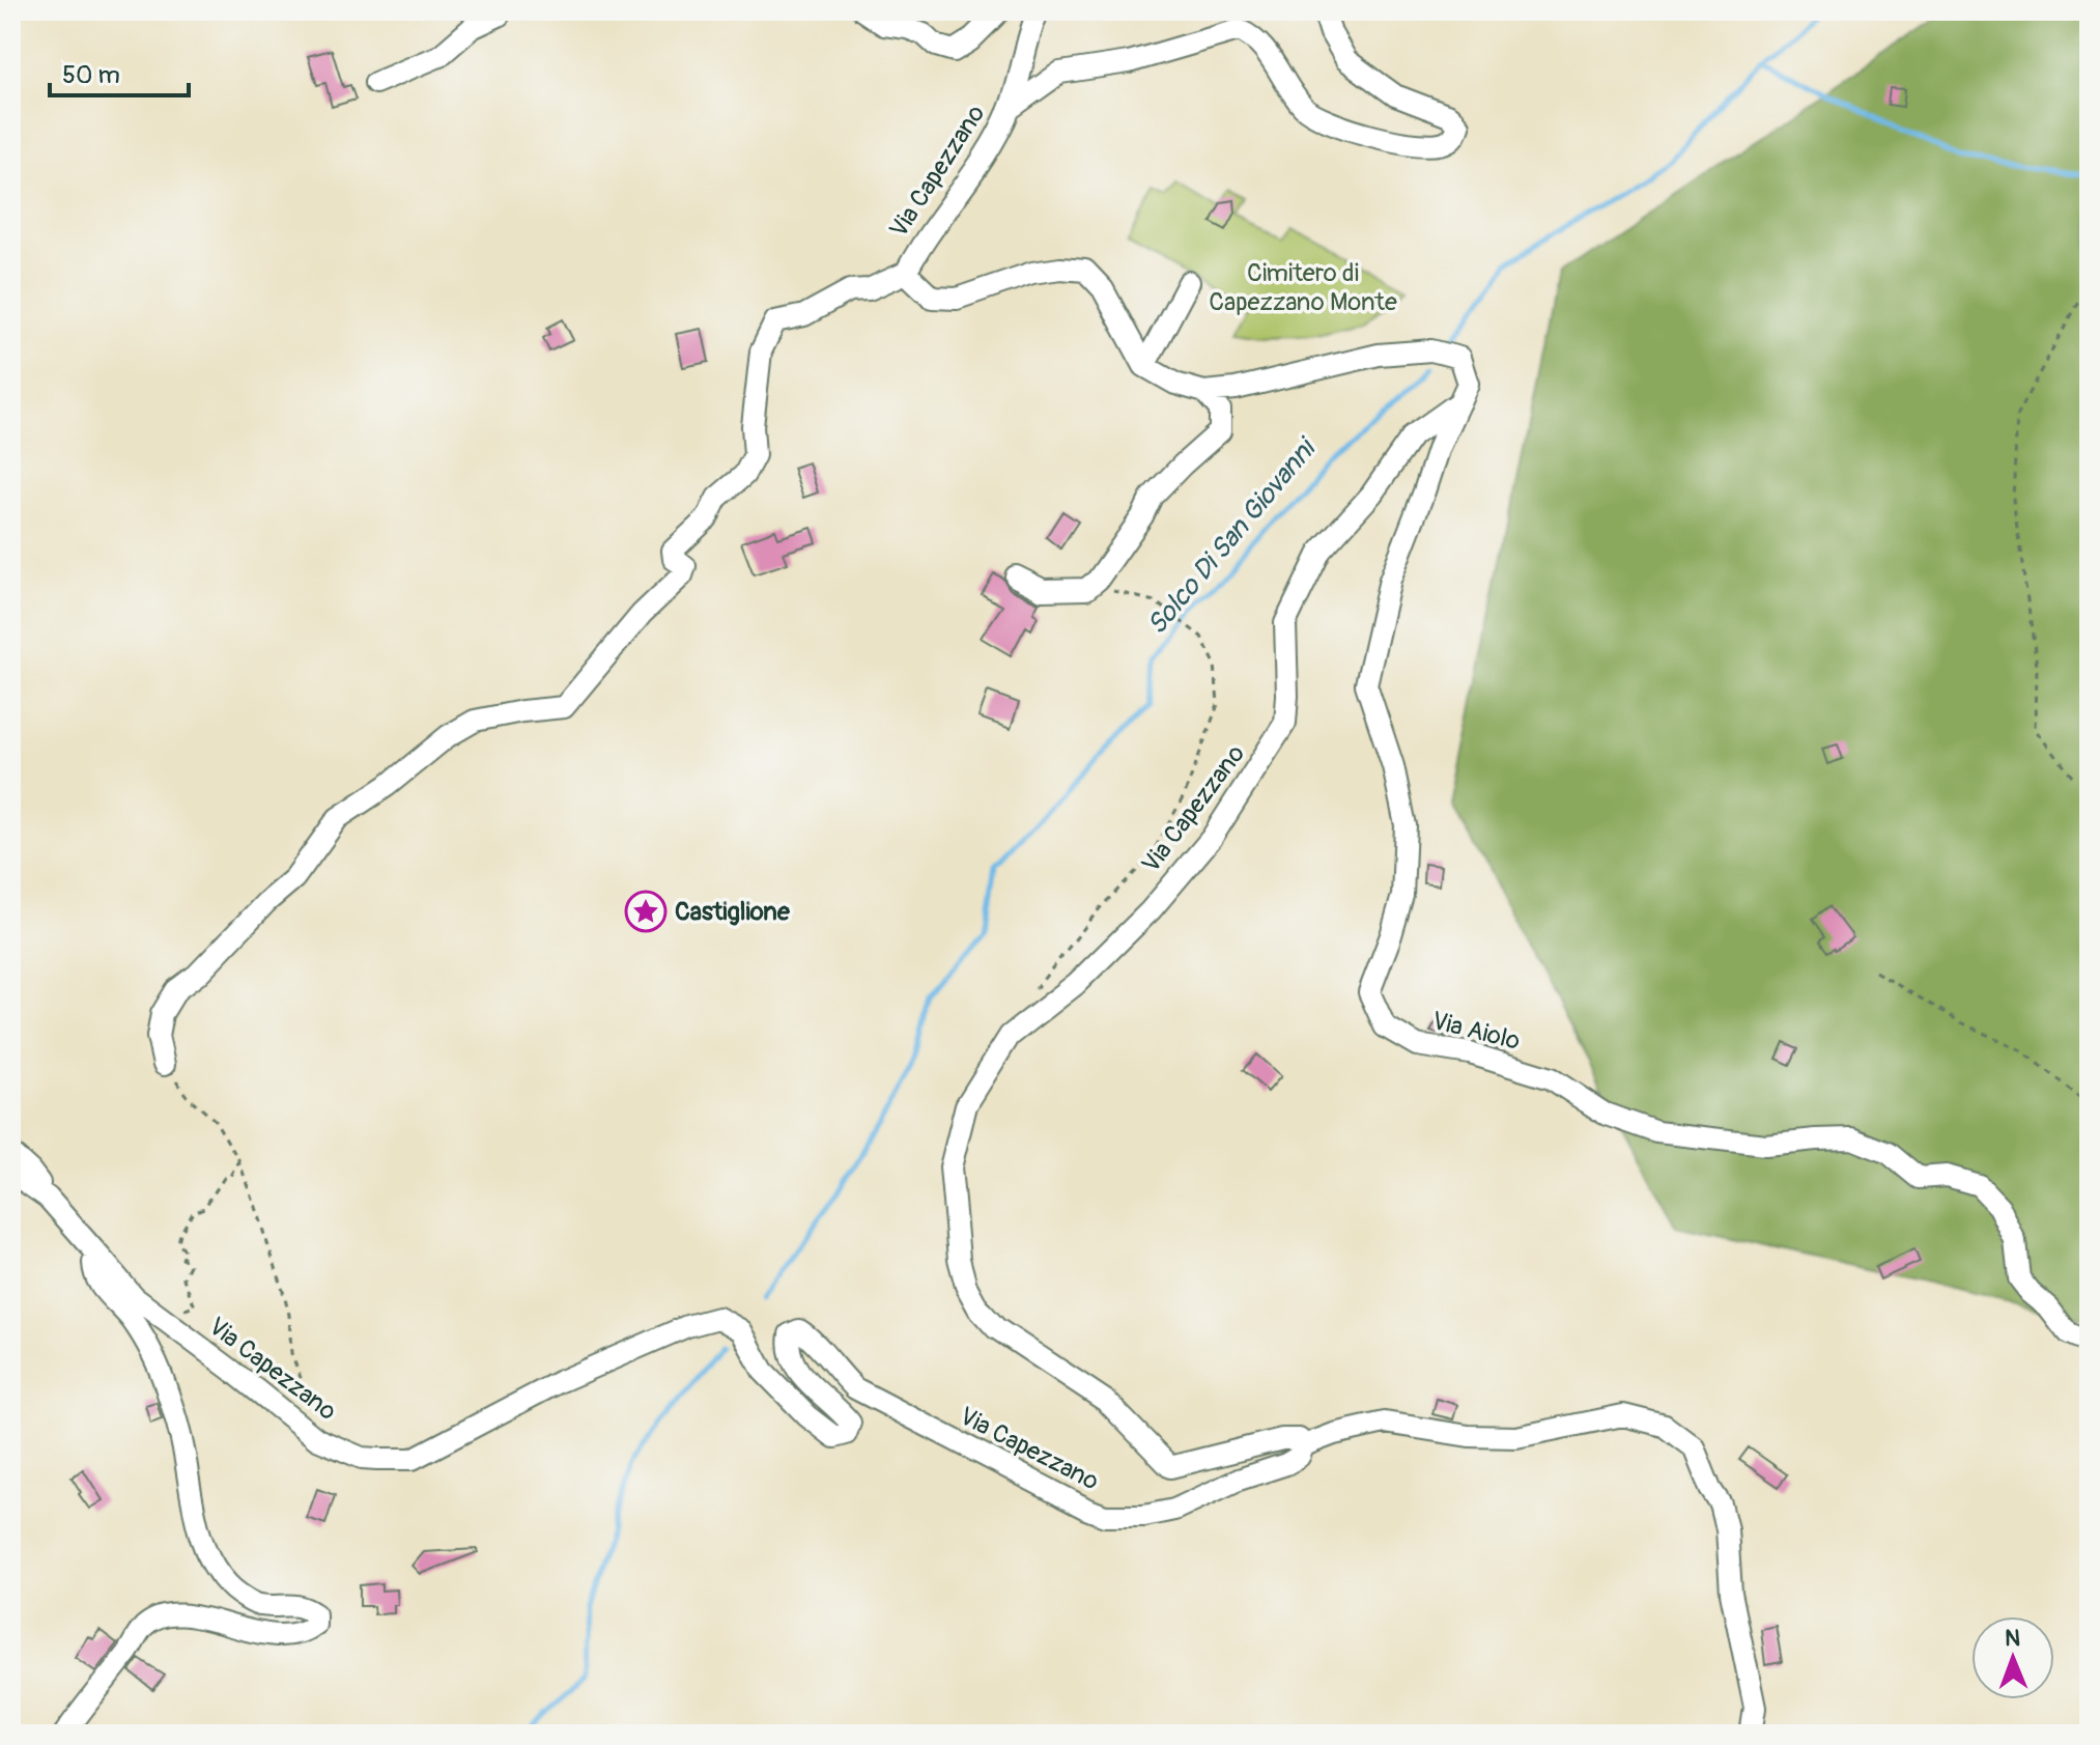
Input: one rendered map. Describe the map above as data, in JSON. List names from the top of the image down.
{
  "streets": {
    "street": ["Via Capezzano", "Via Aiolo"]
  },
  "crossings": [
    ["Via Capezzano", "Via Aiolo"]
  ],
  "water": ["Solco Di San Giovanni"],
  "parks": ["Cimitero di Capezzano Monte"],
  "places": {
    "place": ["Castiglione"]
  },
  "scale_bar": "50 m",
  "north": "top"
}
